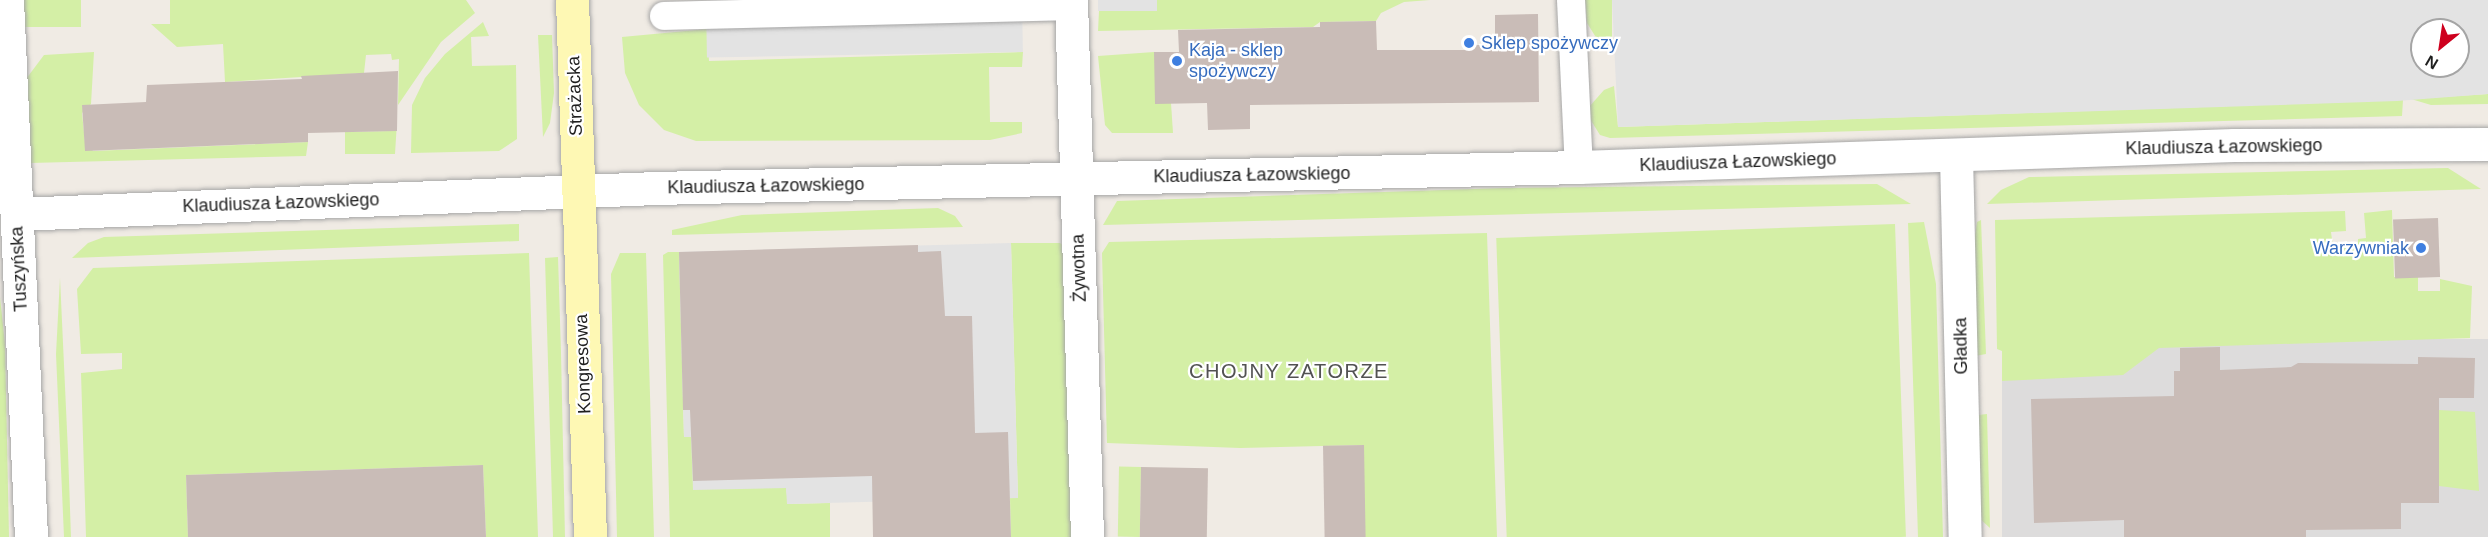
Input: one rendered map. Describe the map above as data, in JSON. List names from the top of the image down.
{
  "streets": {
    "street": [
      "Strażacka",
      "Klaudiusza Łazowskiego",
      "Żywotna",
      "Tuszyńska",
      "Gładka",
      "Kongresowa"
    ]
  },
  "crossings": [
    ["Strażacka", "Klaudiusza Łazowskiego"],
    ["Strażacka", "Kongresowa"],
    ["Klaudiusza Łazowskiego", "Żywotna"],
    ["Klaudiusza Łazowskiego", "Tuszyńska"],
    ["Klaudiusza Łazowskiego", "Gładka"],
    ["Klaudiusza Łazowskiego", "Kongresowa"]
  ],
  "districts": ["CHOJNY ZATORZE"],
  "places": ["Sklep spożywczy", "Kaja - sklep spożywczy", "Warzywniak"],
  "north": "bottom left"
}
